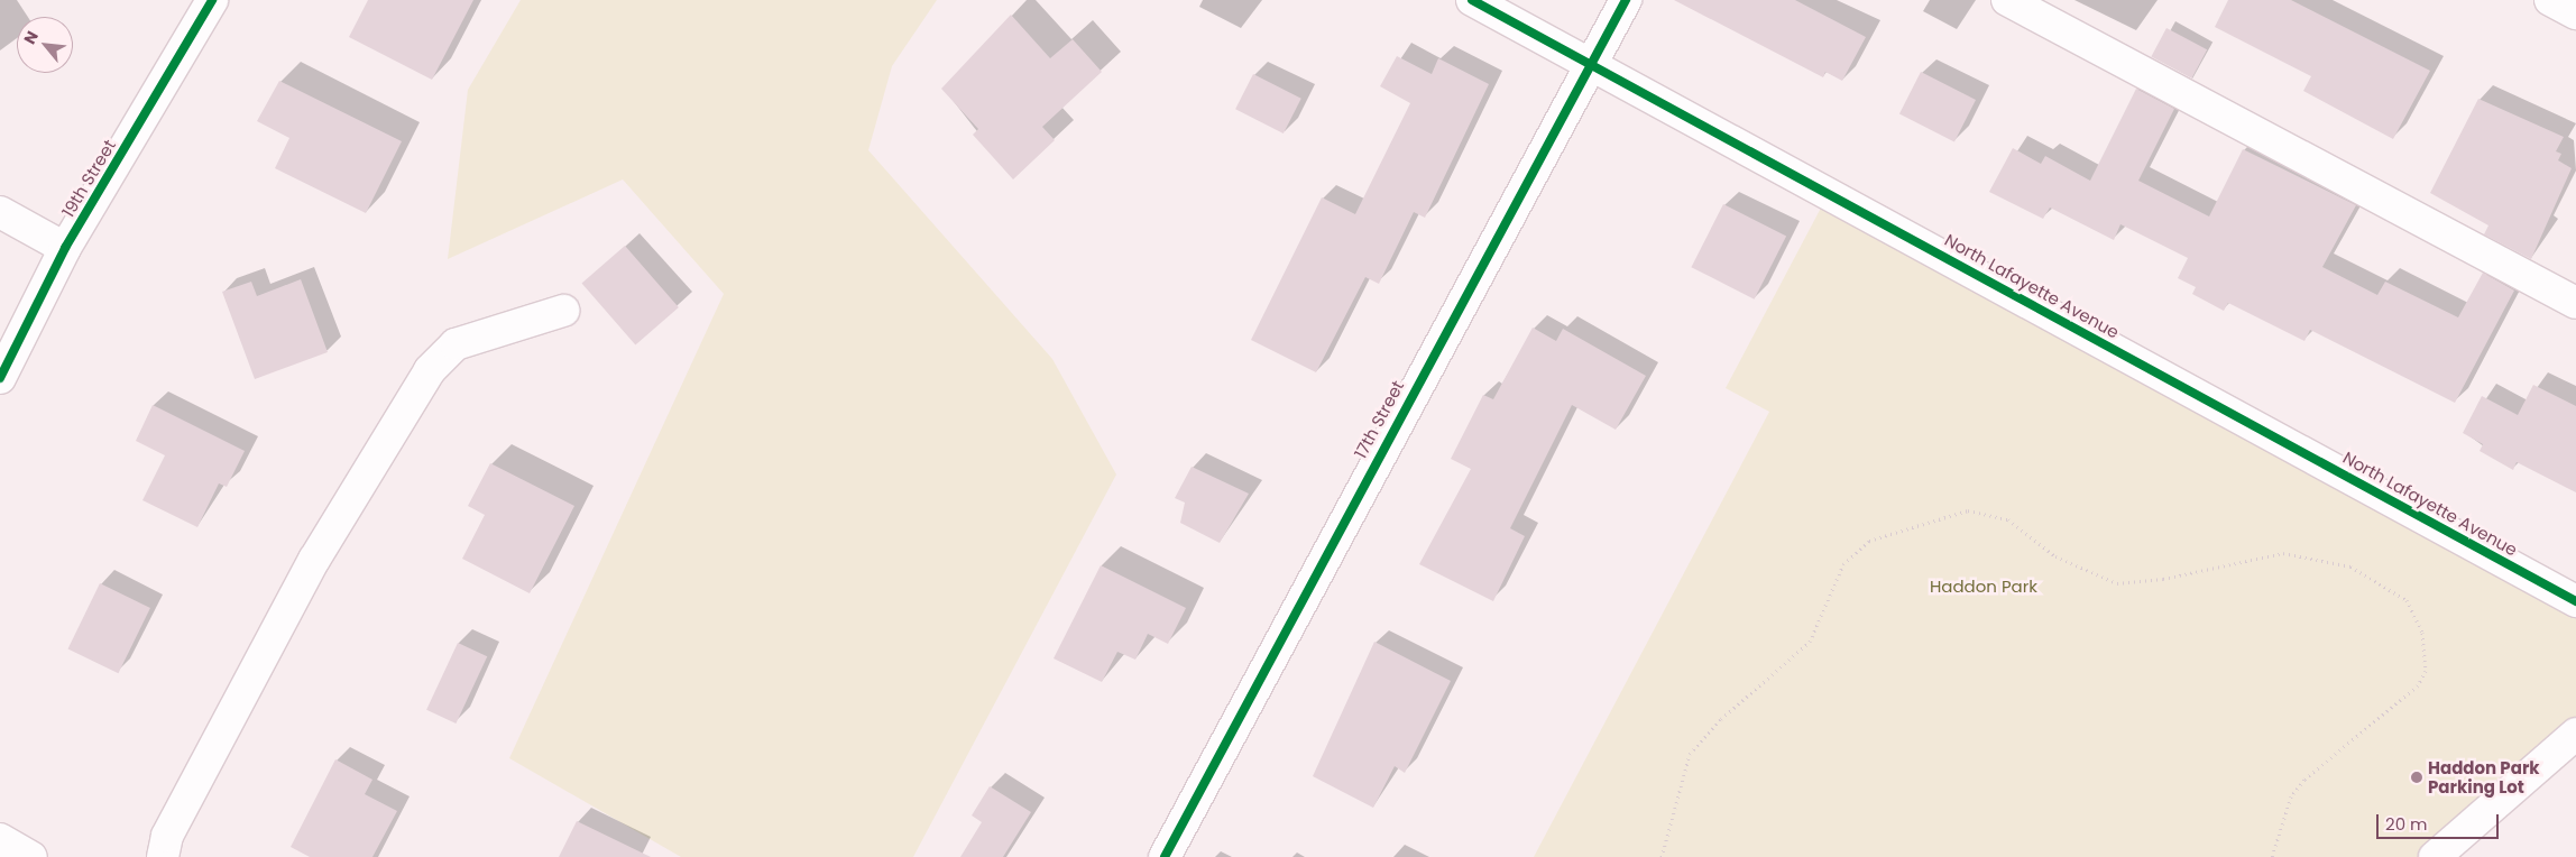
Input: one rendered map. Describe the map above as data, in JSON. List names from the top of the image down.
{
  "streets": {
    "street": ["19th Street", "North Lafayette Avenue", "17th Street"]
  },
  "crossings": [
    ["North Lafayette Avenue", "17th Street"]
  ],
  "parks": ["Haddon Park"],
  "places": ["Haddon Park Parking Lot"],
  "scale_bar": "20 m",
  "north": "top left"
}
